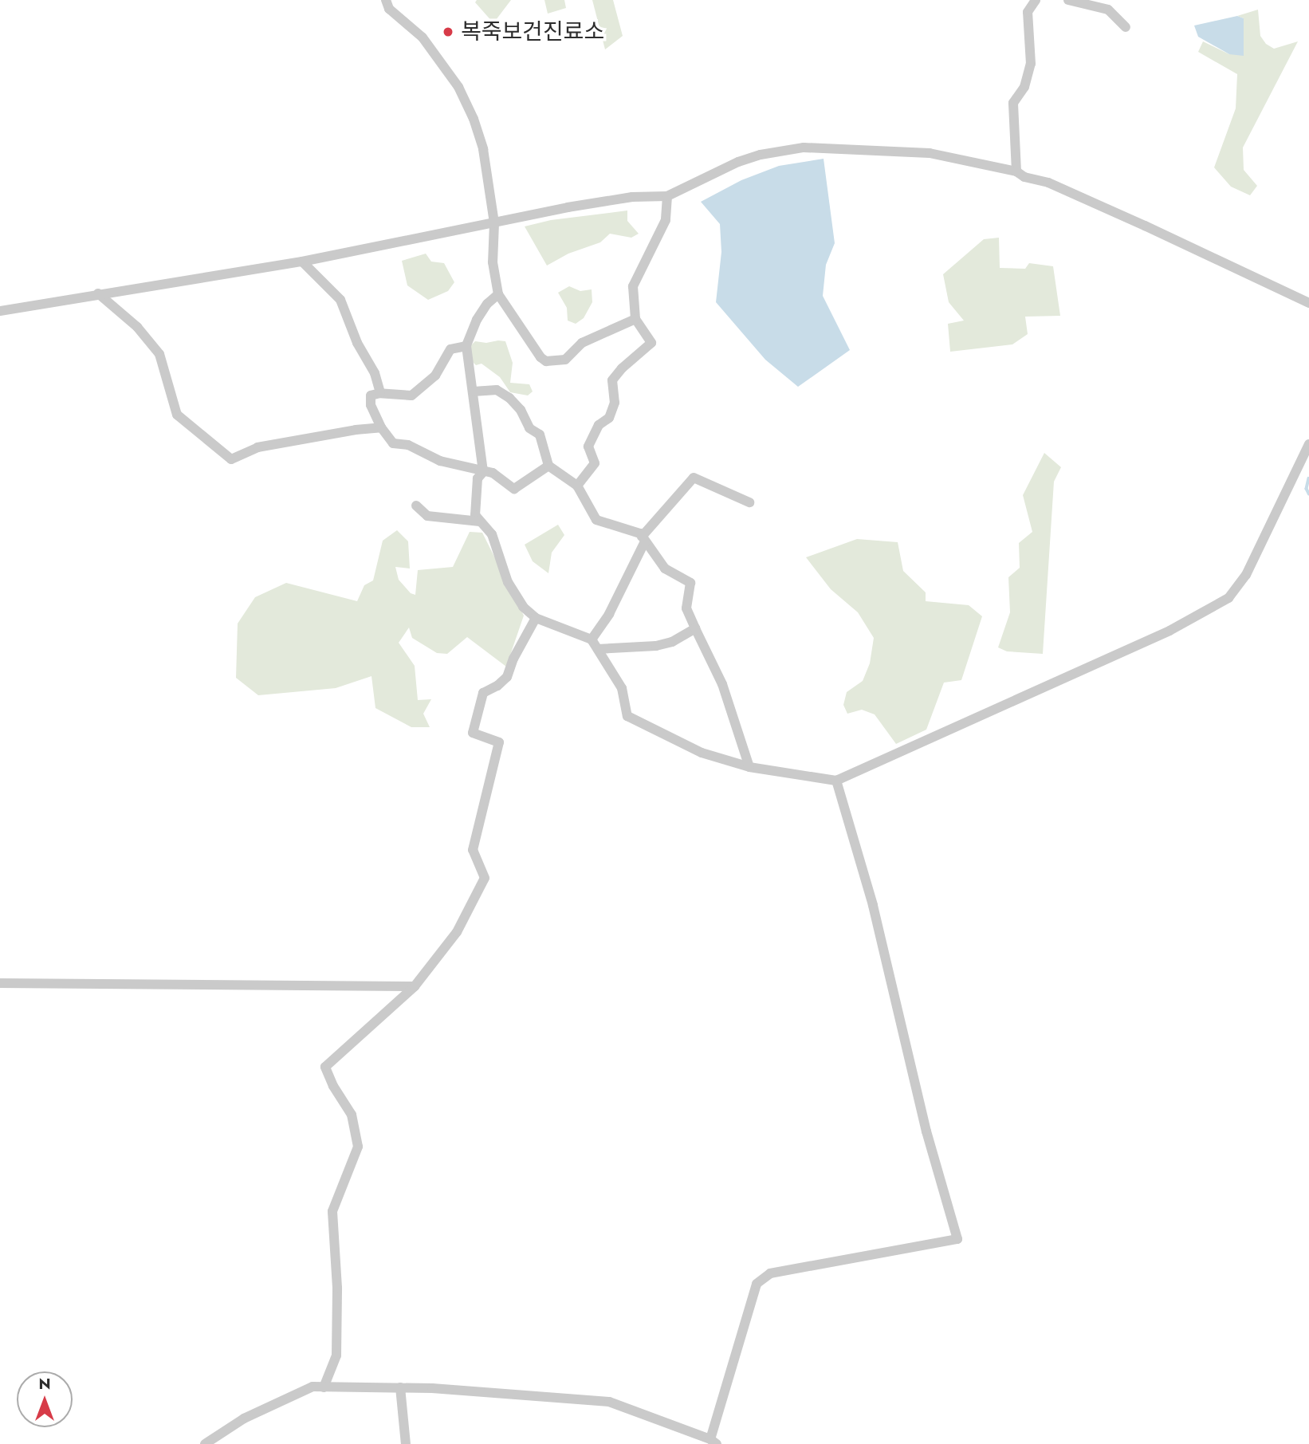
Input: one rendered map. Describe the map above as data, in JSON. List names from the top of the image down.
{
  "places": ["복죽보건진료소"],
  "north": "top"
}
